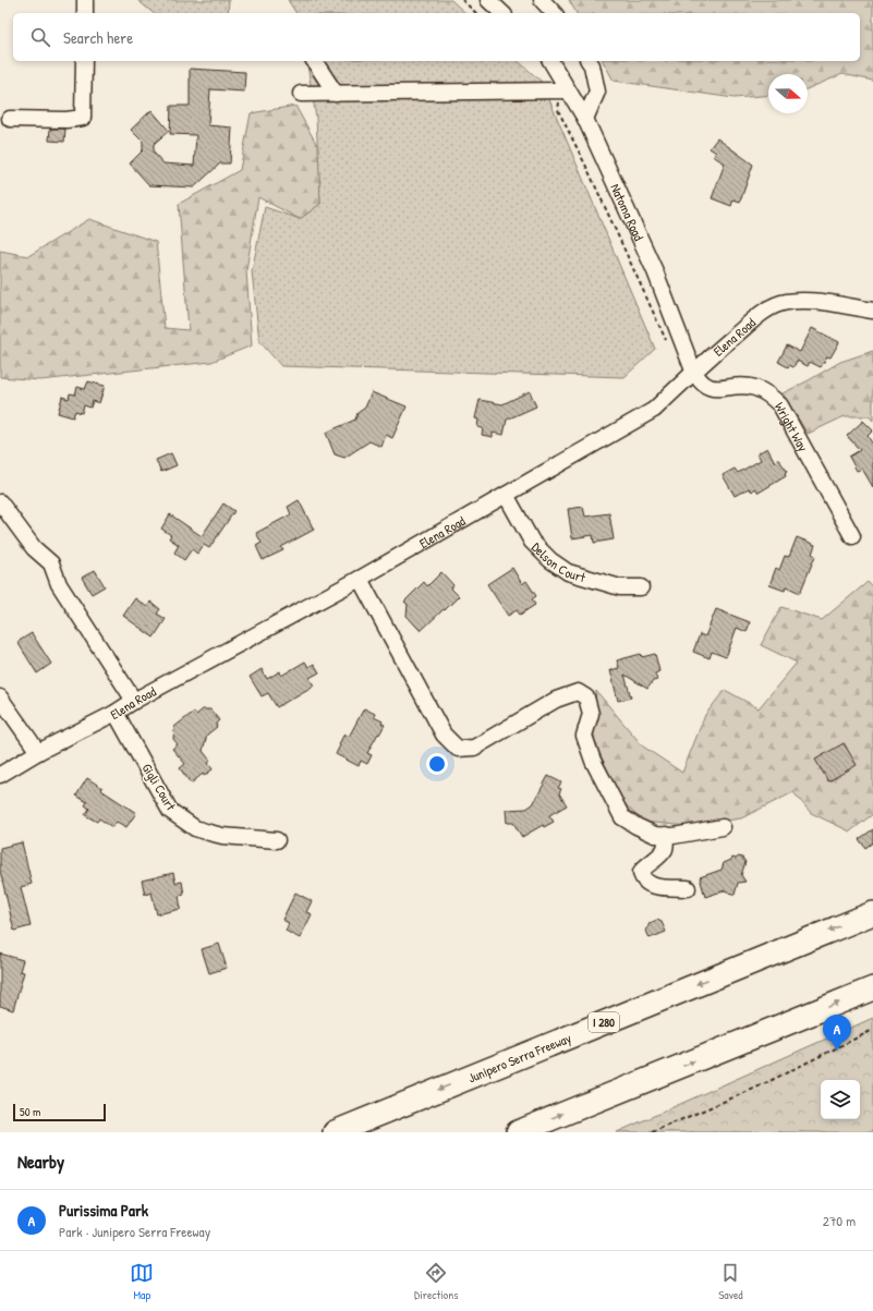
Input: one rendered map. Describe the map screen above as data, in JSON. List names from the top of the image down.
{
  "streets": {
    "highway": ["I 280", "Junipero Serra Freeway"],
    "street": [
      "Natoma Road",
      "Elena Road",
      "Wright Way",
      "Delson Court",
      "Gigli Court"
    ]
  },
  "crossings": [
    ["Natoma Road", "Elena Road"],
    ["Natoma Road", "Wright Way"],
    ["Elena Road", "Wright Way"],
    ["Elena Road", "Delson Court"],
    ["Elena Road", "Gigli Court"]
  ],
  "scale_bar": "50 m",
  "north": "right",
  "page": {
    "search": "Search here",
    "pins": "A",
    "scale": "50 m",
    "heading": "Nearby",
    "list": [
      {
        "mark": "A",
        "name": "Purissima Park",
        "note": "Park · Junipero Serra Freeway",
        "value": "270 m"
      }
    ],
    "nav": ["Map", "Directions", "Saved"]
  }
}
